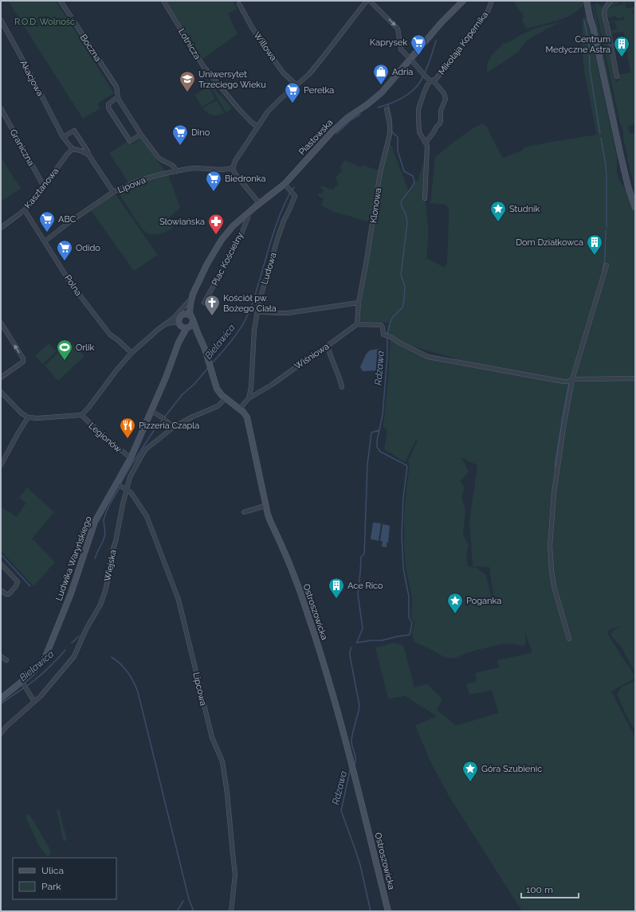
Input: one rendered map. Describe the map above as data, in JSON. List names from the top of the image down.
{
  "streets": {
    "main road": ["Piastowska", "Ludwika Waryńskiego", "Ostroszowicka"],
    "street": [
      "Mikołaja Kopernika",
      "Lotnicza",
      "Willowa",
      "Boczna",
      "Akacjowa",
      "Graniczna",
      "Lipowa",
      "Kasztanowa",
      "Klonowa",
      "Plac Kościelny",
      "Ludowa",
      "Polna",
      "Wiśniowa",
      "Legionów",
      "Wiejska",
      "Lipcowa"
    ]
  },
  "crossings": [
    ["Boczna", "Lipowa"],
    ["Akacjowa", "Kasztanowa"],
    ["Piastowska", "Plac Kościelny"],
    ["Piastowska", "Ludowa"],
    ["Piastowska", "Polna"],
    ["Piastowska", "Legionów"],
    ["Piastowska", "Ludwika Waryńskiego"],
    ["Piastowska", "Ostroszowicka"],
    ["Graniczna", "Kasztanowa"],
    ["Lipowa", "Polna"],
    ["Kasztanowa", "Polna"],
    ["Klonowa", "Wiśniowa"],
    ["Ludowa", "Wiśniowa"],
    ["Wiśniowa", "Ostroszowicka"],
    ["Legionów", "Ludwika Waryńskiego"],
    ["Ludwika Waryńskiego", "Ostroszowicka"],
    ["Ludwika Waryńskiego", "Lipcowa"],
    ["Wiejska", "Ostroszowicka"],
    ["Wiejska", "Lipcowa"]
  ],
  "water": ["Bielawica", "Rdzawa"],
  "parks": ["R.O.D. Wolność"],
  "places": {
    "supermarket": [
      "Kaprysek",
      "Perełka",
      "Dino",
      "Biedronka",
      "ABC",
      "Odido"
    ],
    "building": ["Centrum Medyczne Astra", "Dom Działkowca", "Ace Rico"],
    "shop": ["Adria"],
    "school or university": ["Uniwersytet Trzeciego Wieku"],
    "place": ["Studnik", "Poganka", "Góra Szubienic"],
    "pharmacy": ["Słowiańska"],
    "church": ["Kościół pw. Bożego Ciała"],
    "sports": ["Orlik"],
    "restaurant": ["Pizzeria Czapla"]
  },
  "legend": ["Ulica", "Park"],
  "scale_bar": "100 m"
}
